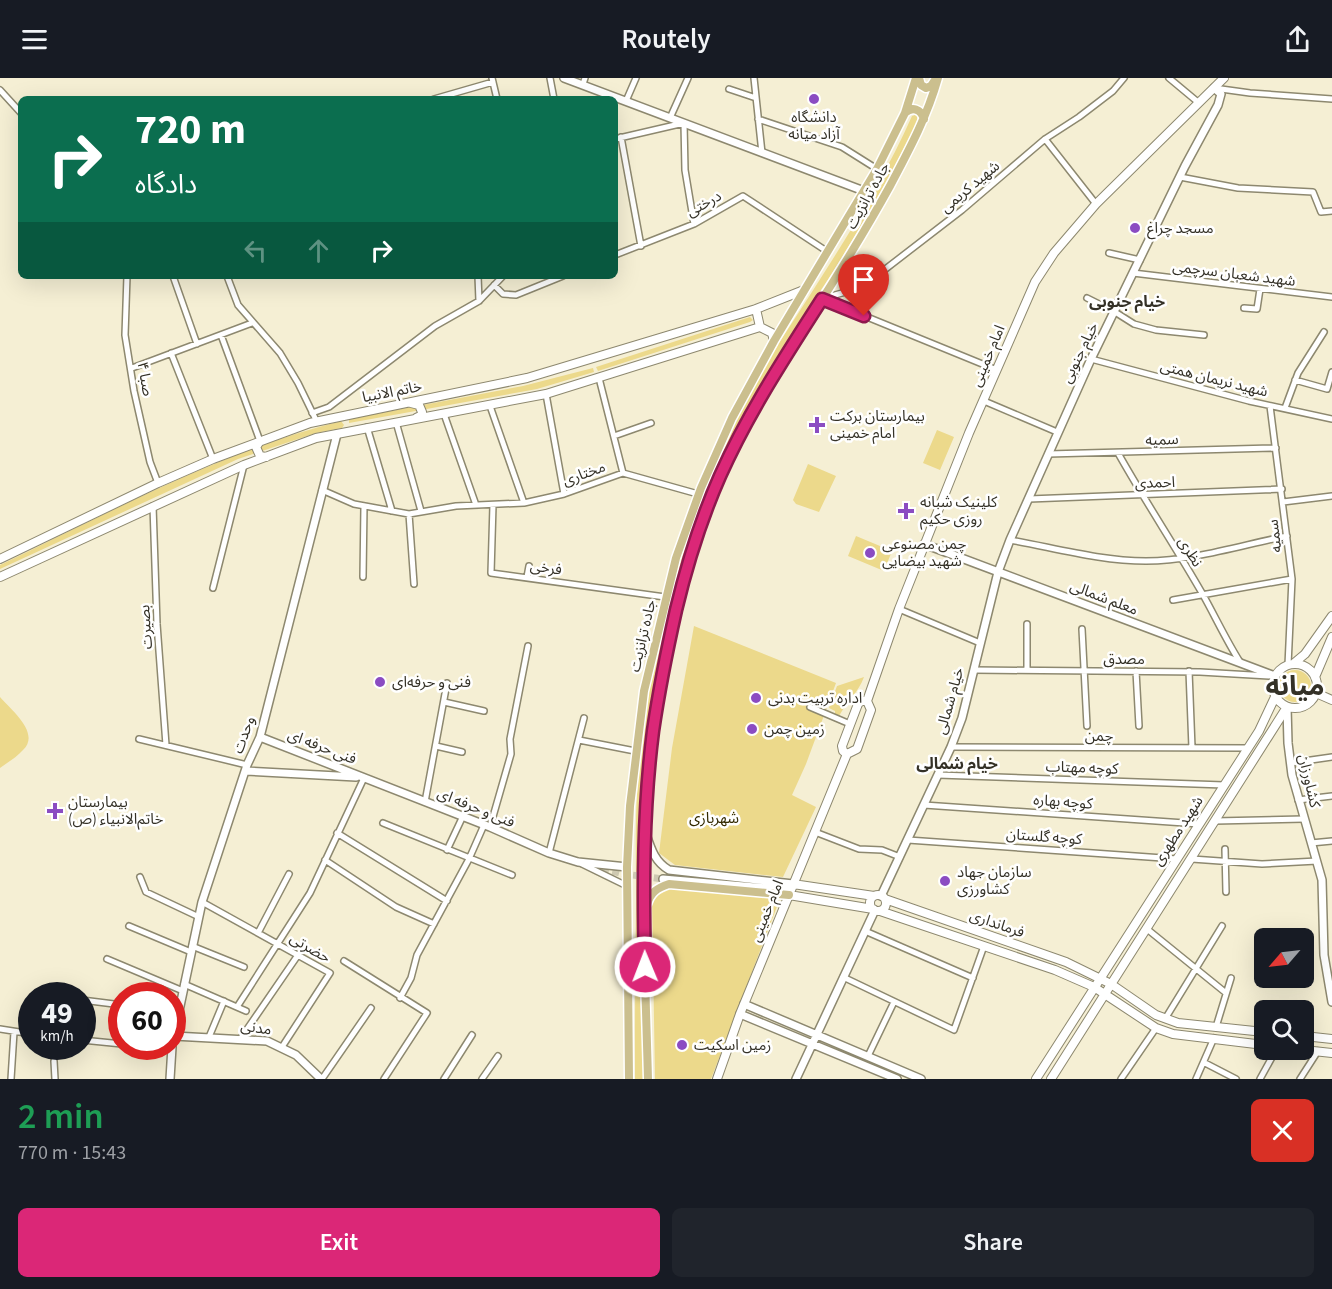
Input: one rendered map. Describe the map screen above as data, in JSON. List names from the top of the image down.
{
  "streets": {
    "main road": [
      "جاده ترانزیت",
      "امام خمینی",
      "خاتم الانبیا",
      "شهید مطهری",
      "فرمانداری"
    ],
    "street": [
      "شهید کریمی",
      "درختی",
      "شهید شعبان سرچمی",
      "خیام جنوبی",
      "صبا ۴",
      "شهید نریمان همتی",
      "سميه",
      "مختاری",
      "احمدی",
      "سمیه",
      "نظری",
      "فرخی",
      "معلم شمالی",
      "بصيرت",
      "مصدق",
      "خیام شمالی",
      "وحدت",
      "چمن",
      "فنی حرفه ای",
      "کوچه مهتاب",
      "کشاورزان",
      "کوچه بهاره",
      "فنی و حرفه ای",
      "کوچه گلستان",
      "حضرتی",
      "مدنی"
    ]
  },
  "crossings": [
    ["شهید کریمی", "جاده ترانزیت"],
    ["جاده ترانزیت", "درختی"],
    ["جاده ترانزیت", "خاتم الانبیا"],
    ["جاده ترانزیت", "مختاری"],
    ["جاده ترانزیت", "فرخی"],
    ["شهید شعبان سرچمی", "خیام جنوبی"],
    ["خیام جنوبی", "امام خمینی"],
    ["خیام جنوبی", "شهید نریمان همتی"],
    ["خیام جنوبی", "سميه"],
    ["خیام جنوبی", "احمدی"],
    ["خیام جنوبی", "معلم شمالی"],
    ["خیام جنوبی", "خیام شمالی"],
    ["امام خمینی", "معلم شمالی"],
    ["امام خمینی", "فرمانداری"],
    ["صبا ۴", "خاتم الانبیا"],
    ["شهید نریمان همتی", "سمیه"],
    ["خاتم الانبیا", "بصيرت"],
    ["خاتم الانبیا", "وحدت"],
    ["سميه", "سمیه"],
    ["سميه", "نظری"],
    ["مختاری", "فرخی"],
    ["مختاری", "وحدت"],
    ["احمدی", "سمیه"],
    ["احمدی", "نظری"],
    ["سمیه", "معلم شمالی"],
    ["سمیه", "مصدق"],
    ["سمیه", "کشاورزان"],
    ["سمیه", "شهید مطهری"],
    ["نظری", "معلم شمالی"],
    ["معلم شمالی", "مصدق"],
    ["معلم شمالی", "خیام شمالی"],
    ["معلم شمالی", "کشاورزان"],
    ["معلم شمالی", "شهید مطهری"],
    ["بصيرت", "فنی حرفه ای"],
    ["مصدق", "خیام شمالی"],
    ["مصدق", "کشاورزان"],
    ["مصدق", "شهید مطهری"],
    ["خیام شمالی", "چمن"],
    ["خیام شمالی", "کوچه مهتاب"],
    ["خیام شمالی", "کوچه بهاره"],
    ["خیام شمالی", "کوچه گلستان"],
    ["خیام شمالی", "فرمانداری"],
    ["وحدت", "فنی حرفه ای"],
    ["وحدت", "حضرتی"],
    ["چمن", "شهید مطهری"],
    ["فنی حرفه ای", "فنی و حرفه ای"],
    ["کوچه مهتاب", "شهید مطهری"],
    ["کشاورزان", "شهید مطهری"],
    ["کوچه بهاره", "شهید مطهری"],
    ["شهید مطهری", "کوچه گلستان"],
    ["شهید مطهری", "فرمانداری"],
    ["حضرتی", "مدنی"]
  ],
  "districts": ["خیام جنوبی", "میانه", "خیام شمالی"],
  "parks": ["شهربازی"],
  "places": {
    "other": [
      "دانشگاه آزاد میانه",
      "مسجد چراغ",
      "چمن مصنوعی شهید بیضایی",
      "فنی و حرفه‌ای",
      "اداره تربیت بدنی",
      "زمین چمن",
      "سازمان جهاد کشاورزی",
      "زمین اسکیت"
    ],
    "health": ["بیمارستان برکت امام خمینی", "کلینیک شبانه روزی حکیم", "بیمارستان خاتم‌الانبیاء (ص)"]
  },
  "north": "bottom left",
  "page": {
    "header": "Routely",
    "turn": ["720 m", "دادگاه"],
    "speed": "49 km/h",
    "limit": "60",
    "heading": ["2 min", "770 m · 15:43"],
    "buttons": ["Exit", "Share"]
  }
}
